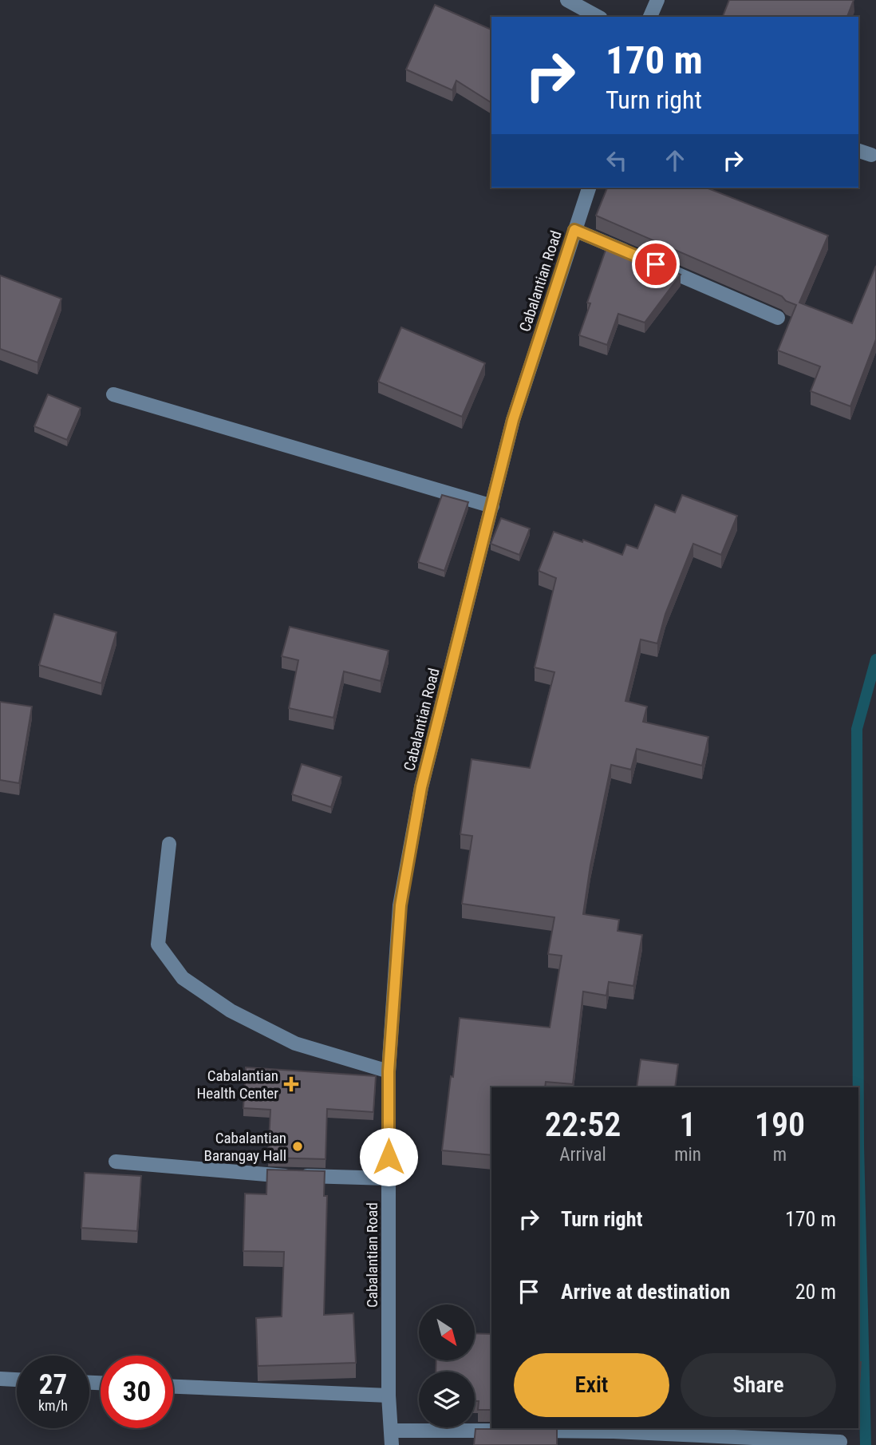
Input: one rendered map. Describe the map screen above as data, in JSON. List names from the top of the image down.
{
  "streets": {
    "street": ["Cabalantian Road"]
  },
  "places": {
    "health": ["Cabalantian Health Center"],
    "other": ["Cabalantian Barangay Hall"]
  },
  "north": "bottom right",
  "page": {
    "turn": ["170 m", "Turn right"],
    "eta": [
      "22:52",
      "Arrival",
      "1",
      "min",
      "190",
      "m"
    ],
    "list": [
      {
        "name": "Turn right",
        "value": "170 m"
      },
      {
        "name": "Arrive at destination",
        "value": "20 m"
      }
    ],
    "buttons": ["Exit", "Share"],
    "speed": "27 km/h",
    "limit": "30"
  }
}
